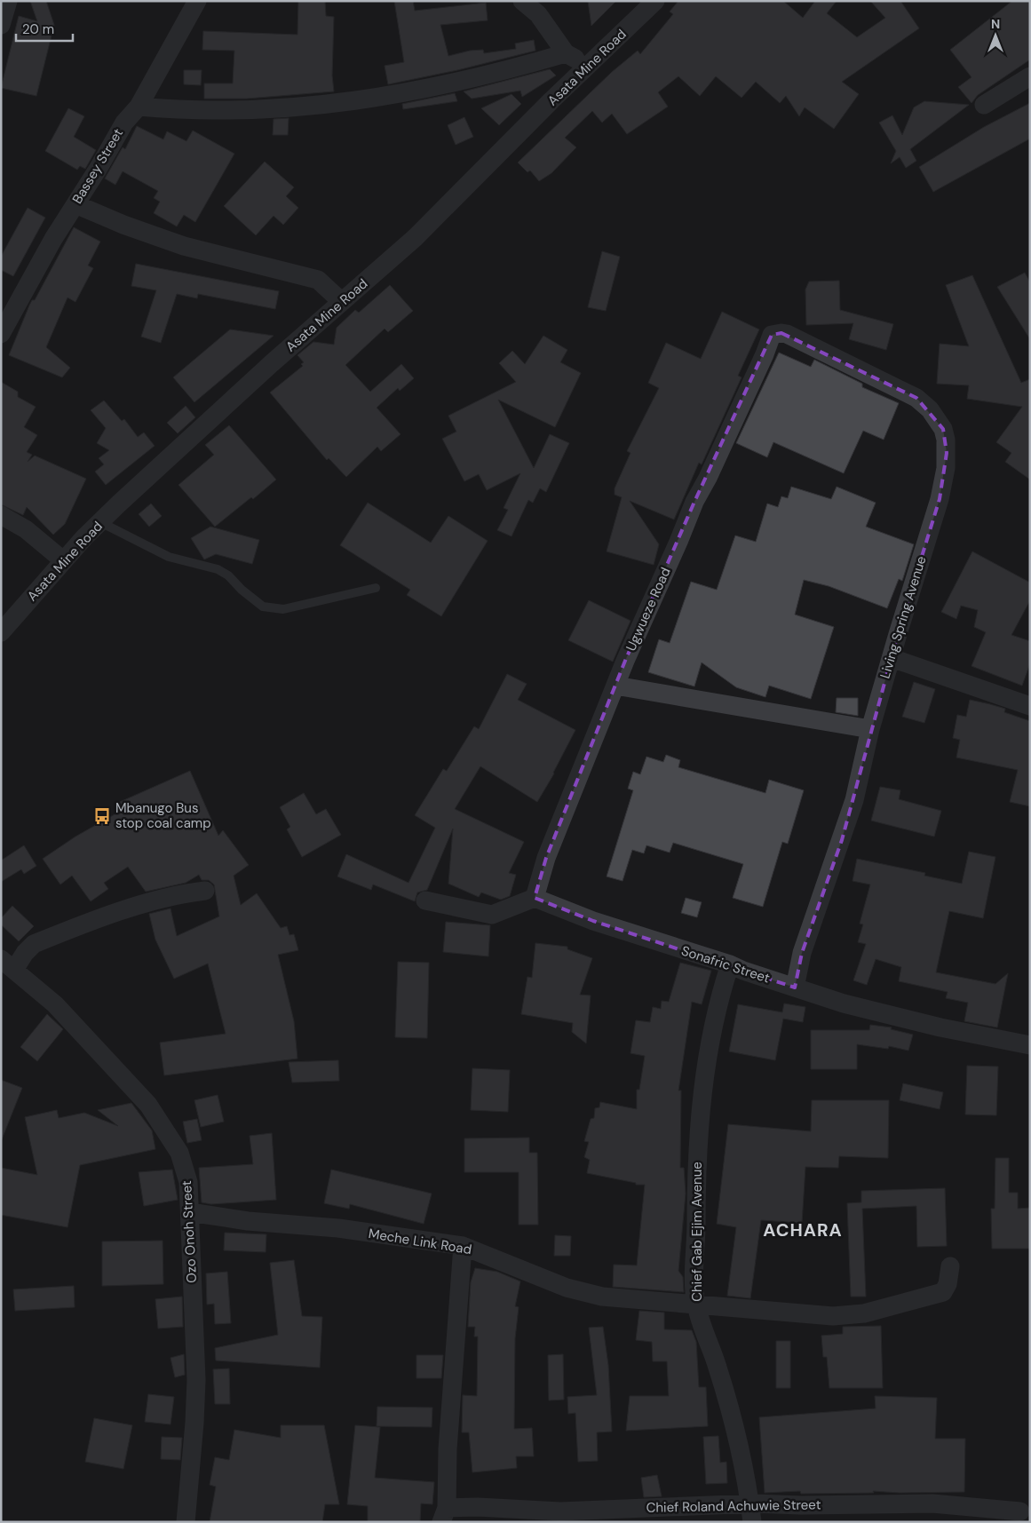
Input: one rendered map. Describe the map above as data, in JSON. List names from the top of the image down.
{
  "streets": {
    "street": [
      "Asata Mine Road",
      "Bassey Street",
      "Ugwueze Road",
      "Living Spring Avenue",
      "Sonafric Street",
      "Ozo Onoh Street",
      "Chief Gab Ejim Avenue",
      "Meche Link Road",
      "Chief Roland Achuwie Street"
    ]
  },
  "crossings": [
    ["Ugwueze Road", "Living Spring Avenue"],
    ["Ugwueze Road", "Sonafric Street"],
    ["Living Spring Avenue", "Sonafric Street"],
    ["Sonafric Street", "Chief Gab Ejim Avenue"],
    ["Ozo Onoh Street", "Meche Link Road"],
    ["Chief Gab Ejim Avenue", "Meche Link Road"],
    ["Chief Gab Ejim Avenue", "Chief Roland Achuwie Street"]
  ],
  "districts": ["ACHARA"],
  "places": {
    "bus stop": ["Mbanugo Bus stop coal camp"]
  },
  "scale_bar": "20 m",
  "north": "top"
}
